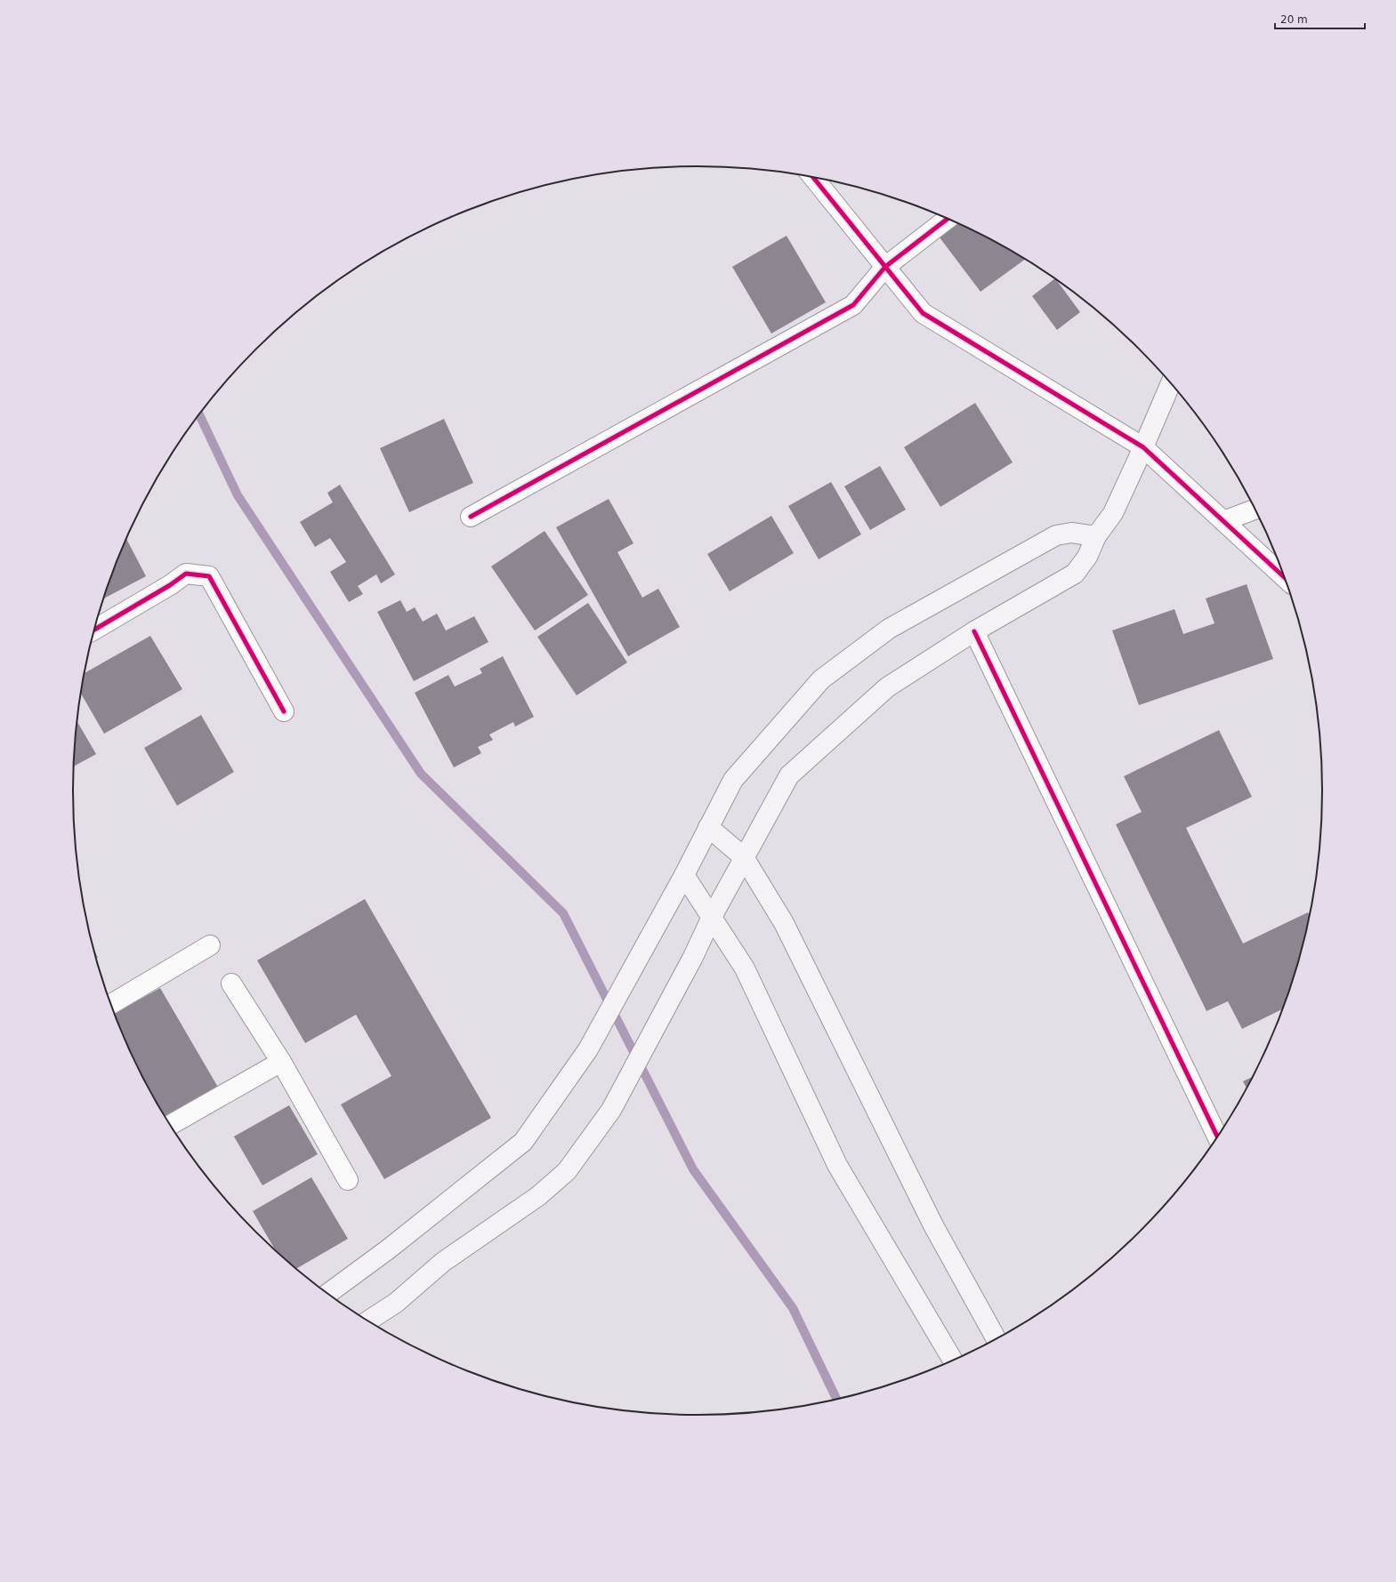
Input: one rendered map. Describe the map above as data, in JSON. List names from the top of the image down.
{
  "scale_bar": "20 m"
}
